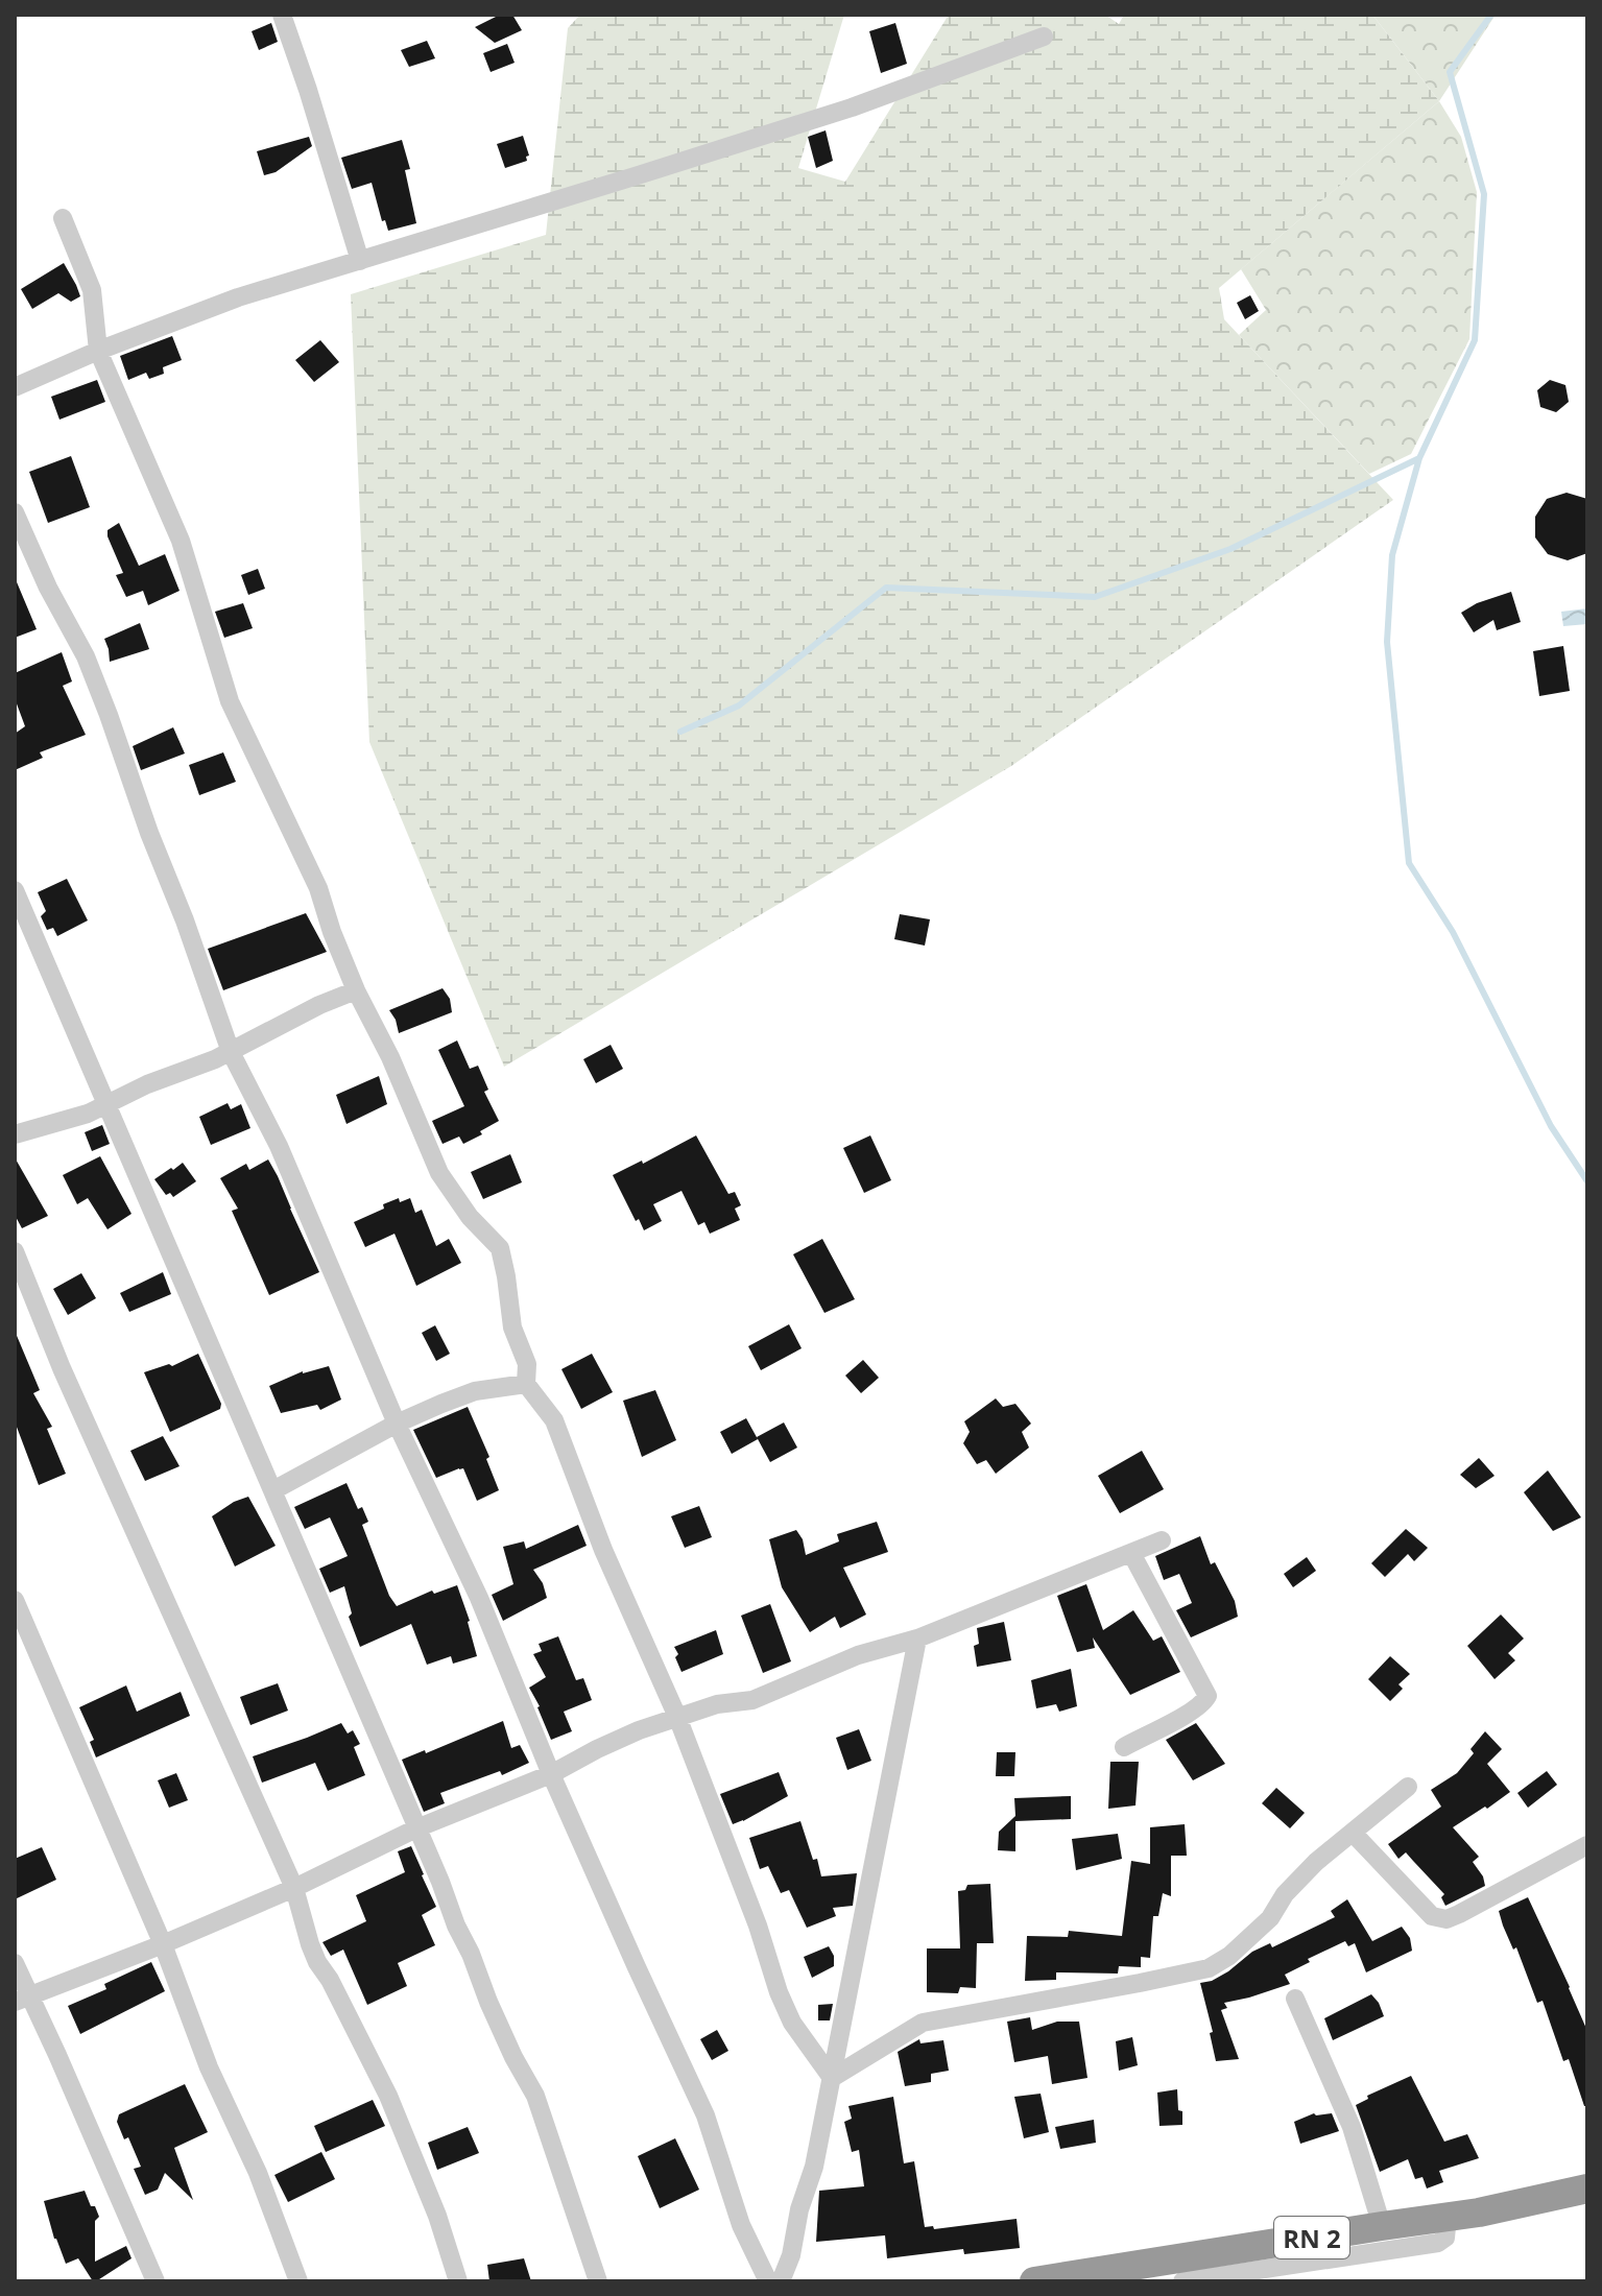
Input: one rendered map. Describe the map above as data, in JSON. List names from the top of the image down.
{
  "streets": {
    "highway": ["RN 2"]
  }
}
